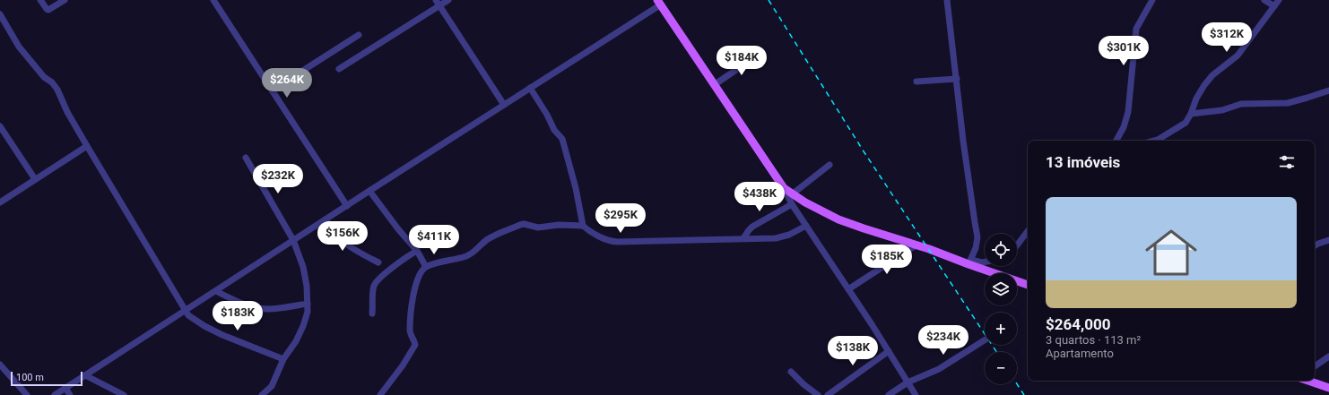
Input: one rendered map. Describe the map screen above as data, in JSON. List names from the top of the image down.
{
  "scale_bar": "100 m",
  "page": {
    "price": [
      "$312K",
      "$301K",
      "$184K",
      "$264K",
      "$232K",
      "$438K",
      "$295K",
      "$156K",
      "$411K",
      "$185K",
      "$183K",
      "$234K",
      "$138K"
    ],
    "heading": "13 imóveis",
    "list": [
      {
        "name": "$264,000",
        "note": "3 quartos · 113 m² · Apartamento"
      }
    ],
    "map_buttons": ["+", "−"],
    "scale": "100 m"
  }
}
